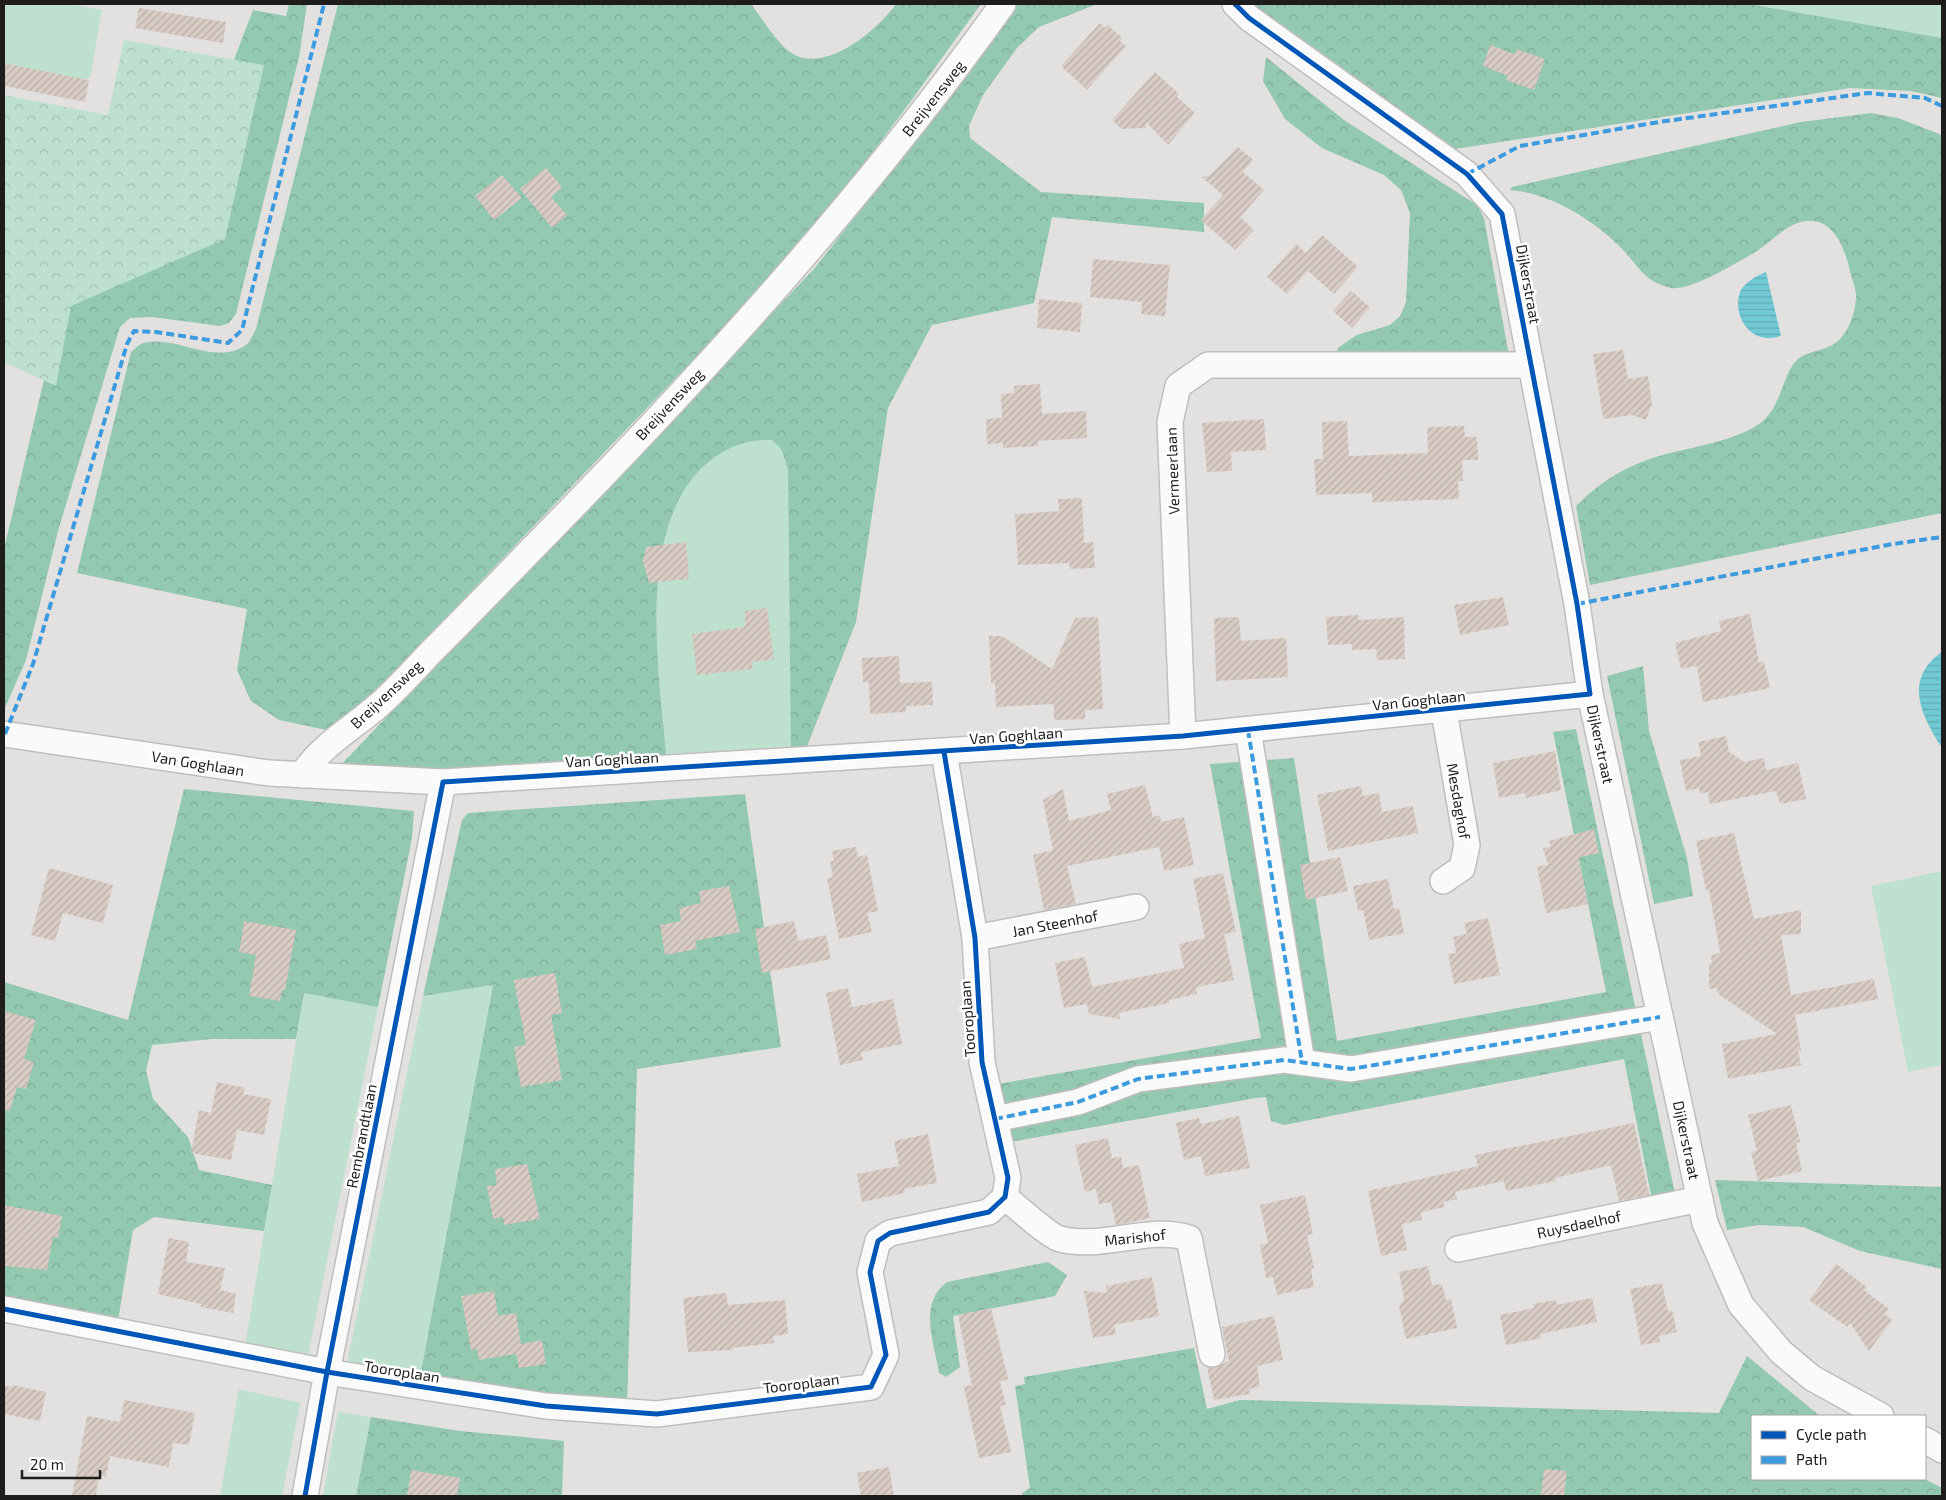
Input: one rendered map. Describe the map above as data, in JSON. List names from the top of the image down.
{
  "streets": {
    "street": [
      "Breijvensweg",
      "Dijkerstraat",
      "Vermeerlaan",
      "Van Goghlaan",
      "Mesdaghof",
      "Jan Steenhof",
      "Tooroplaan",
      "Rembrandtlaan",
      "Ruysdaelhof",
      "Marishof"
    ]
  },
  "crossings": [
    ["Breijvensweg", "Van Goghlaan"],
    ["Dijkerstraat", "Vermeerlaan"],
    ["Dijkerstraat", "Van Goghlaan"],
    ["Dijkerstraat", "Ruysdaelhof"],
    ["Vermeerlaan", "Van Goghlaan"],
    ["Van Goghlaan", "Mesdaghof"],
    ["Van Goghlaan", "Tooroplaan"],
    ["Van Goghlaan", "Rembrandtlaan"],
    ["Jan Steenhof", "Tooroplaan"],
    ["Tooroplaan", "Rembrandtlaan"],
    ["Tooroplaan", "Marishof"]
  ],
  "legend": ["Cycle path", "Path"],
  "scale_bar": "20 m"
}
